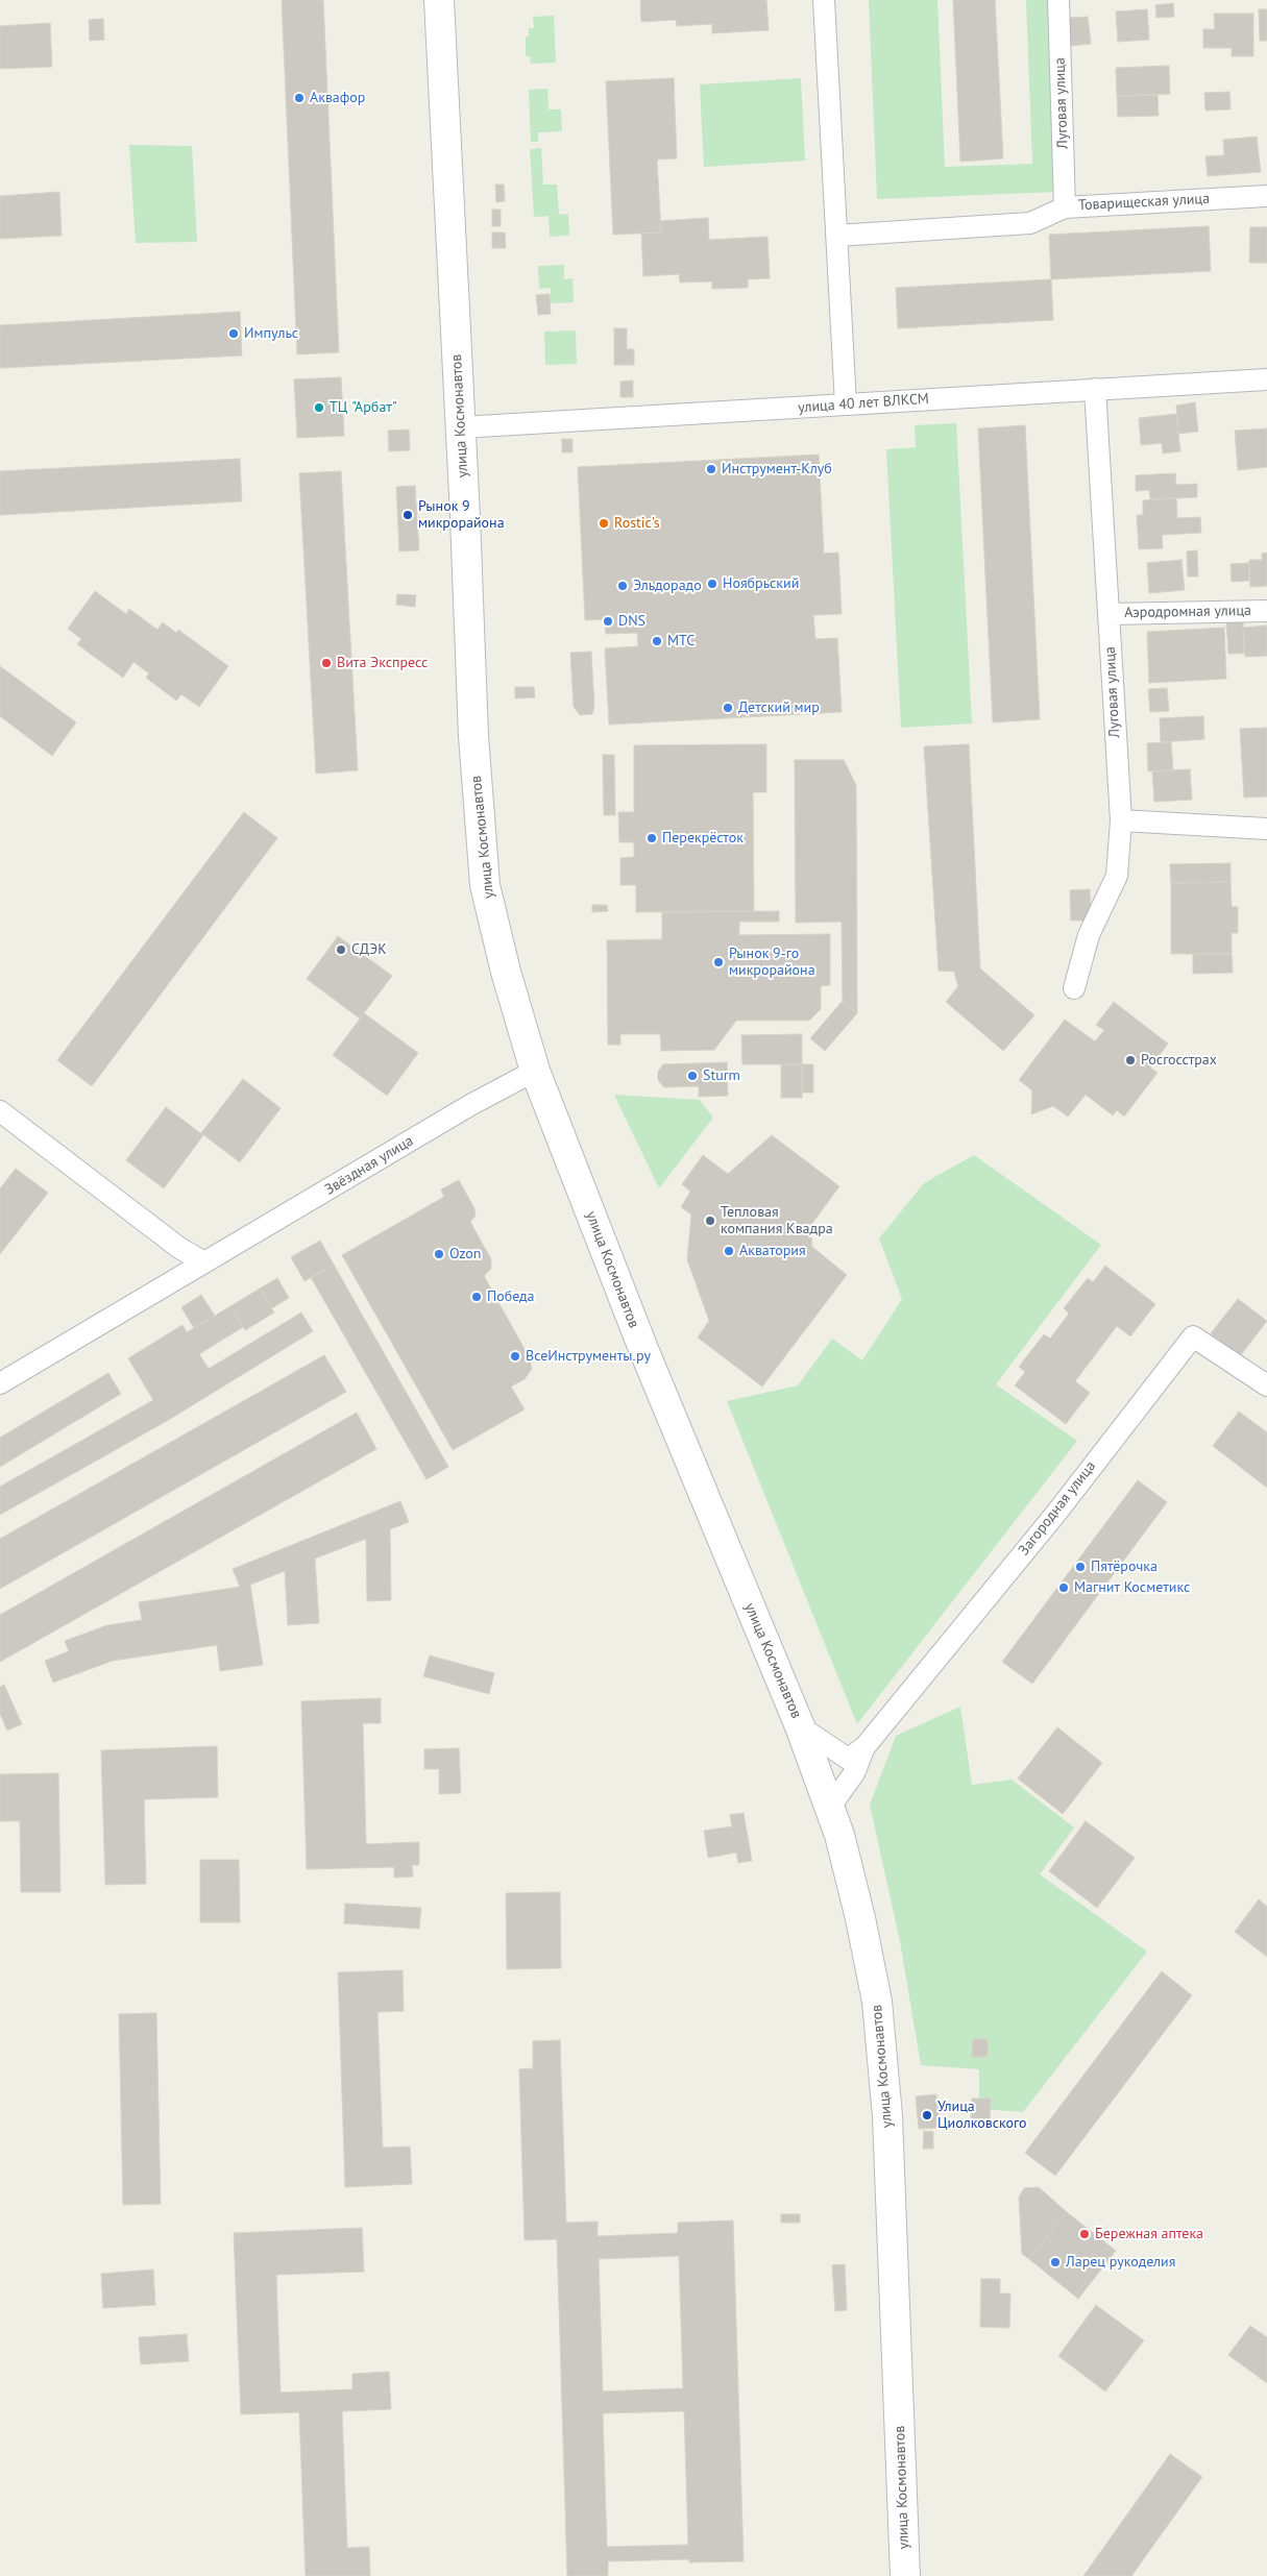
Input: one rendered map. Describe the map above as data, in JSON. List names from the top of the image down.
{
  "streets": {
    "main road": ["улица Космонавтов"],
    "street": [
      "Луговая улица",
      "Товарищеская улица",
      "улица 40 лет ВЛКСМ",
      "Аэродромная улица",
      "Звёздная улица",
      "Загородная улица"
    ]
  },
  "crossings": [
    ["Луговая улица", "Товарищеская улица"],
    ["Луговая улица", "улица 40 лет ВЛКСМ"],
    ["Луговая улица", "Аэродромная улица"],
    ["улица 40 лет ВЛКСМ", "улица Космонавтов"],
    ["улица Космонавтов", "Звёздная улица"],
    ["улица Космонавтов", "Загородная улица"]
  ],
  "places": [
    "Аквафор",
    "Импульс",
    "ТЦ \"Арбат\"",
    "Инструмент-Клуб",
    "Рынок 9 микрорайона",
    "Rostic's",
    "Ноябрьский",
    "Эльдорадо",
    "DNS",
    "МТС",
    "Вита Экспресс",
    "Детский мир",
    "Перекрёсток",
    "СДЭК",
    "Рынок 9-го микрорайона",
    "Росгосстрах",
    "Sturm",
    "Тепловая компания Квадра",
    "Акватория",
    "Ozon",
    "Победа",
    "ВсеИнструменты.ру",
    "Пятёрочка",
    "Магнит Косметикс",
    "Улица Циолковского",
    "Бережная аптека",
    "Ларец рукоделия"
  ]
}
